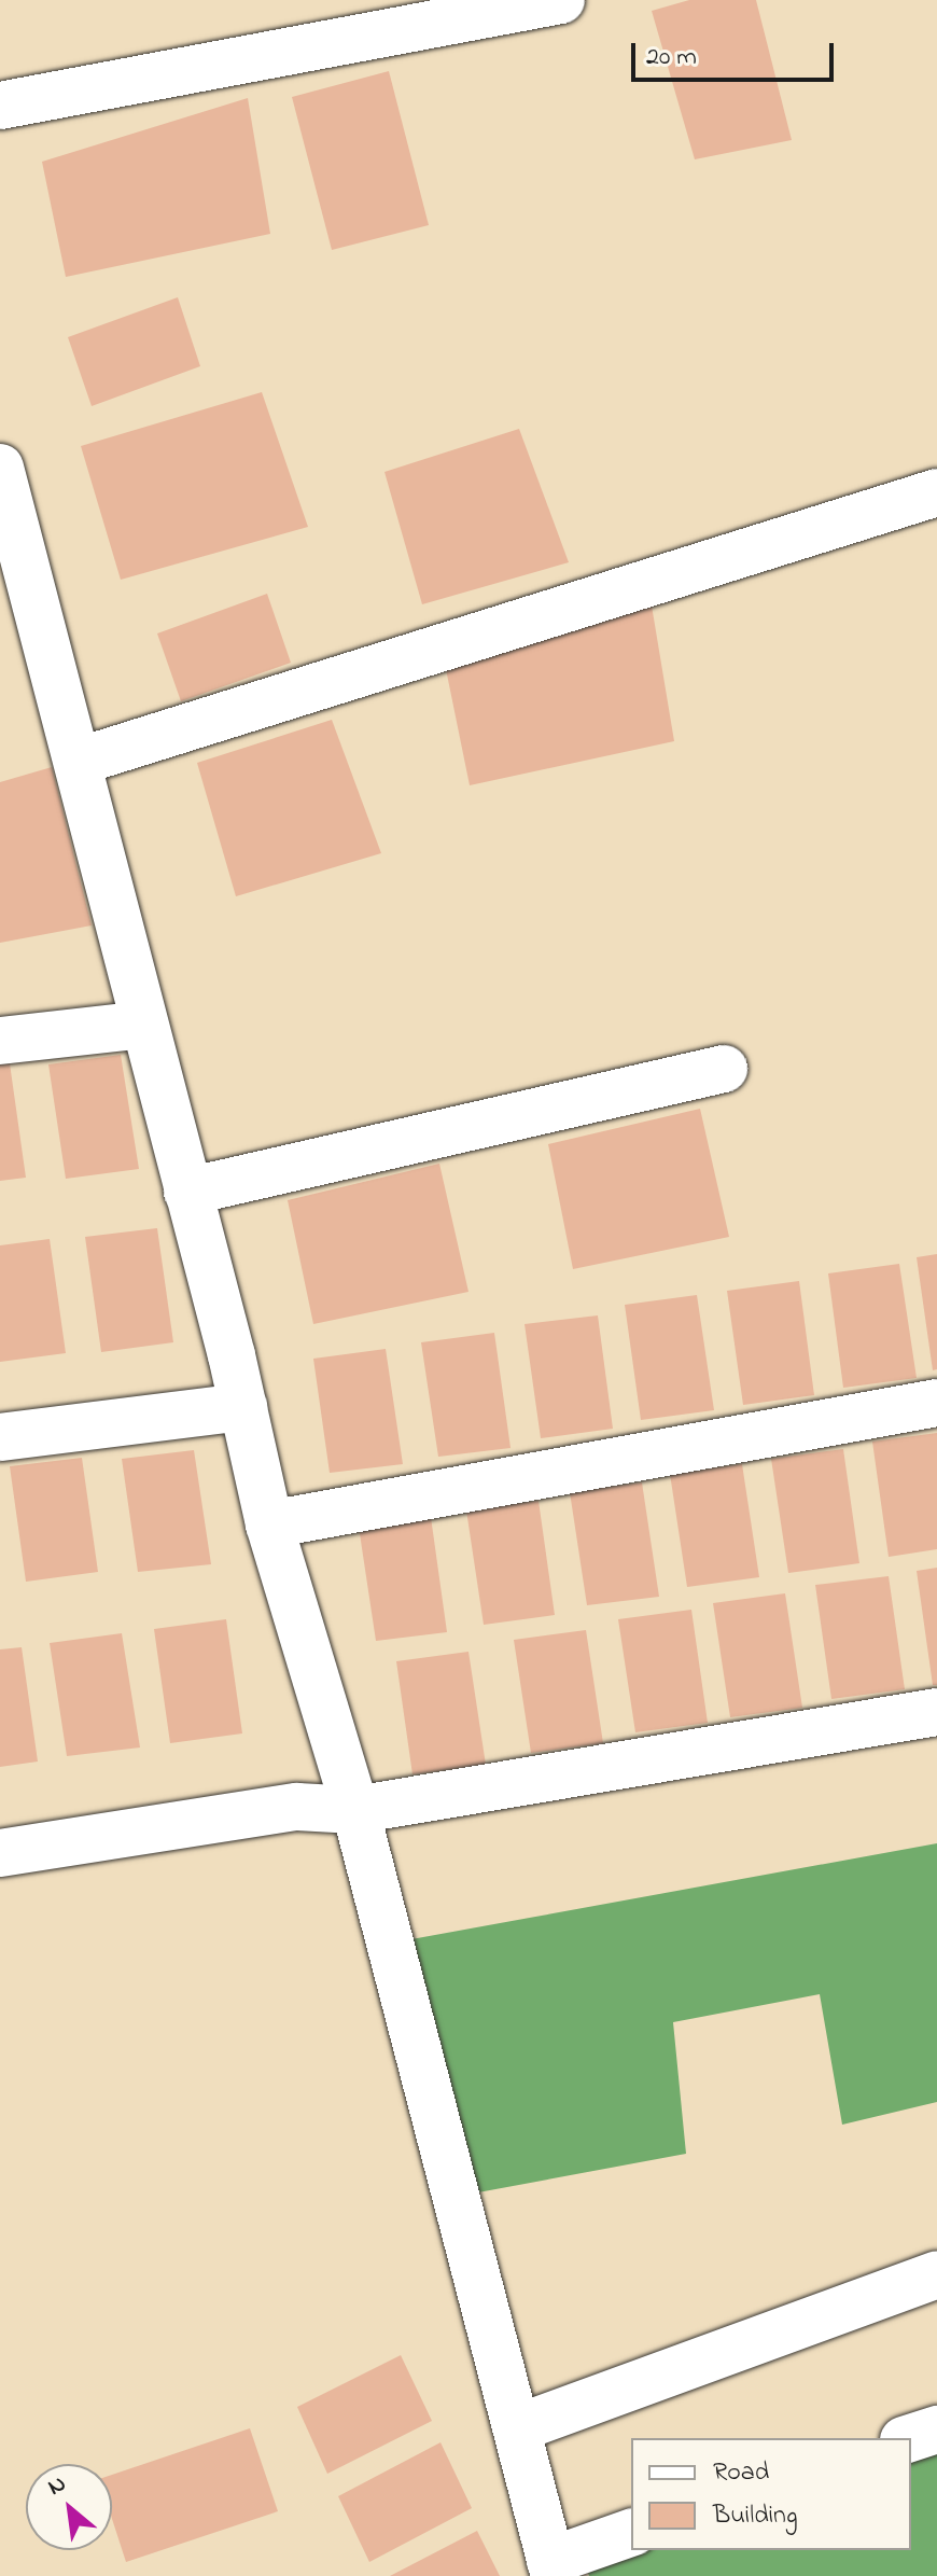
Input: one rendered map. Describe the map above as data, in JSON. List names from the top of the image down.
{
  "legend": ["Road", "Building"],
  "scale_bar": "20 m",
  "north": "top left"
}
